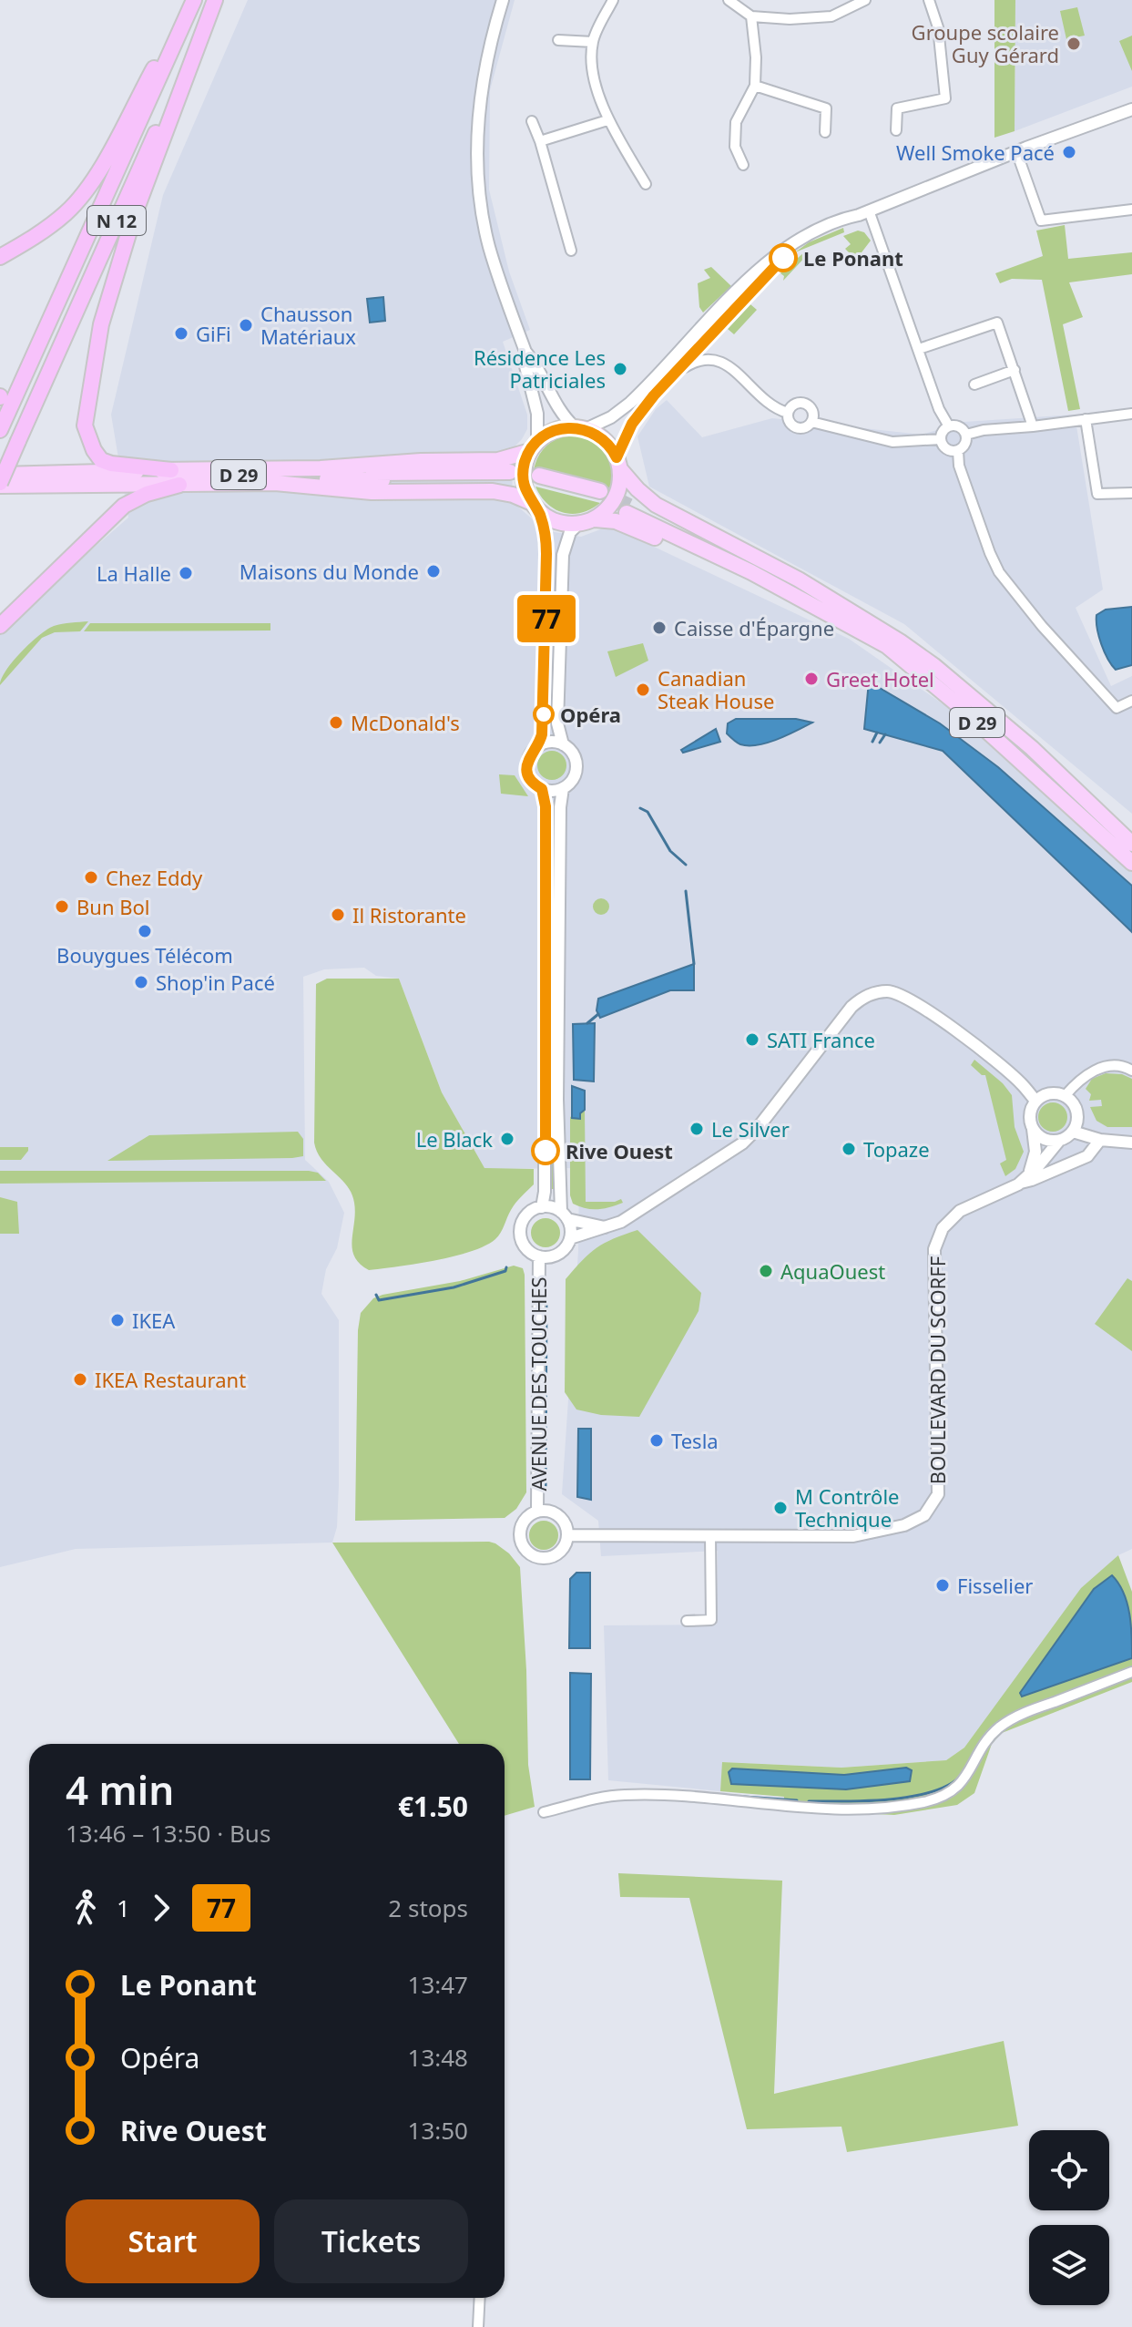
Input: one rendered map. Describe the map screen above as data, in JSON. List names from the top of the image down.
{
  "streets": {
    "highway": ["N 12"],
    "main road": ["D 29"],
    "street": ["BOULEVARD DU SCORFF", "AVENUE DES TOUCHES"]
  },
  "crossings": [
    ["N 12", "D 29"],
    ["BOULEVARD DU SCORFF", "AVENUE DES TOUCHES"]
  ],
  "places": [
    "Groupe scolaire Guy Gérard",
    "Well Smoke Pacé",
    "Le Ponant",
    "Chausson Matériaux",
    "GiFi",
    "Résidence Les Patriciales",
    "Maisons du Monde",
    "La Halle",
    "Caisse d'Épargne",
    "Greet Hotel",
    "Canadian Steak House",
    "Opéra",
    "McDonald's",
    "Chez Eddy",
    "Bun Bol",
    "Il Ristorante",
    "Bouygues Télécom",
    "Shop'in Pacé",
    "SATI France",
    "Le Silver",
    "Le Black",
    "Topaze",
    "Rive Ouest",
    "AquaOuest",
    "IKEA",
    "IKEA Restaurant",
    "Tesla",
    "M Contrôle Technique",
    "Fisselier"
  ],
  "lines": ["bus line 77"],
  "page": {
    "on_map": "77",
    "heading": ["4 min", "13:46 – 13:50 · Bus", "€1.50"],
    "legs": ["1", "77", "2 stops"],
    "list": [
      {
        "name": "Le Ponant",
        "value": "13:47"
      },
      {
        "name": "Opéra",
        "value": "13:48"
      },
      {
        "name": "Rive Ouest",
        "value": "13:50"
      }
    ],
    "buttons": ["Start", "Tickets"]
  }
}
